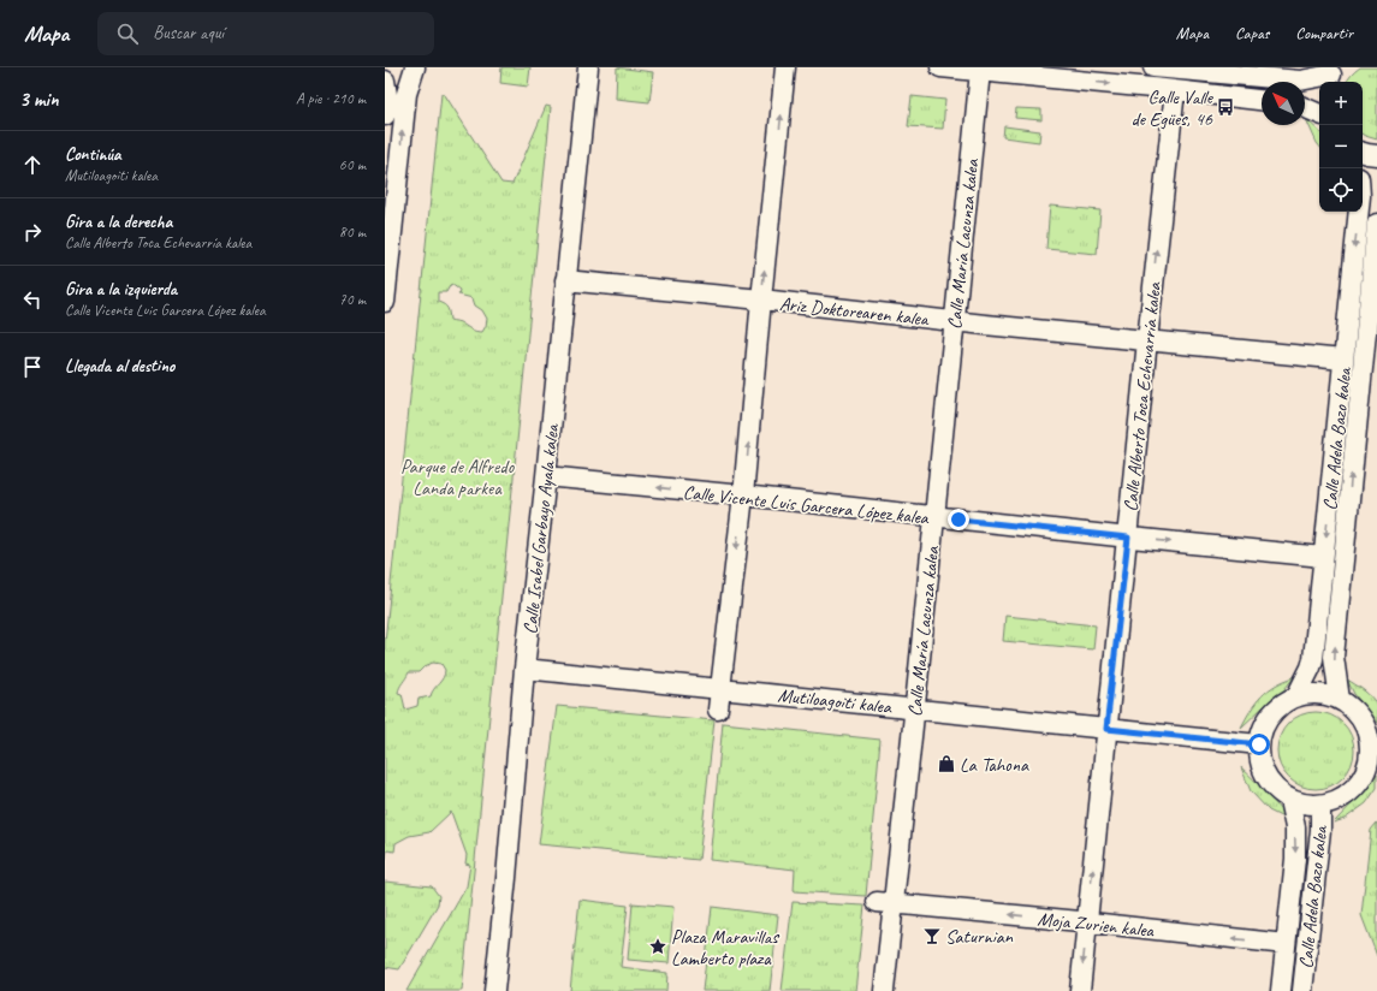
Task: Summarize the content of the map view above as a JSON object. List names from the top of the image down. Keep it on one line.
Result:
{"streets":{"street":["Calle María Lacunza kalea","Ariz Doktorearen kalea","Calle Alberto Toca Echevarría kalea","Calle Adela Bazo kalea","Calle Vicente Luis Garcera López kalea","Calle Isabel Garbayo Ayala kalea","Mutiloagoiti kalea","Moja Zurien kalea"]},"crossings":[["Calle María Lacunza kalea","Ariz Doktorearen kalea"],["Calle María Lacunza kalea","Calle Vicente Luis Garcera López kalea"],["Calle María Lacunza kalea","Mutiloagoiti kalea"],["Calle María Lacunza kalea","Moja Zurien kalea"],["Ariz Doktorearen kalea","Calle Alberto Toca Echevarría kalea"],["Ariz Doktorearen kalea","Calle Adela Bazo kalea"],["Ariz Doktorearen kalea","Calle Isabel Garbayo Ayala kalea"],["Calle Alberto Toca Echevarría kalea","Calle Vicente Luis Garcera López kalea"],["Calle Alberto Toca Echevarría kalea","Mutiloagoiti kalea"],["Calle Alberto Toca Echevarría kalea","Moja Zurien kalea"],["Calle Adela Bazo kalea","Calle Vicente Luis Garcera López kalea"],["Calle Adela Bazo kalea","Mutiloagoiti kalea"],["Calle Adela Bazo kalea","Moja Zurien kalea"],["Calle Vicente Luis Garcera López kalea","Calle Isabel Garbayo Ayala kalea"],["Calle Isabel Garbayo Ayala kalea","Mutiloagoiti kalea"]],"one_way":["Moja Zurien kalea"],"parks":["Parque de Alfredo Landa parkea"],"places":{"bus stop":["Calle Valle de Egües, 46"],"shop":["La Tahona"],"bar":["Saturnian"],"place":["Plaza Maravillas Lamberto plaza"]},"north":"top left","page":{"header":"Mapa","search":"Buscar aquí","nav":["Mapa","Capas","Compartir"],"heading":["3 min","A pie · 210 m"],"map_buttons":["+","−"],"list":[["Continúa","Mutiloagoiti kalea","60 m"],["Gira a la derecha","Calle Alberto Toca Echevarría kalea","80 m"],["Gira a la izquierda","Calle Vicente Luis Garcera López kalea","70 m"],"Llegada al destino"]}}
